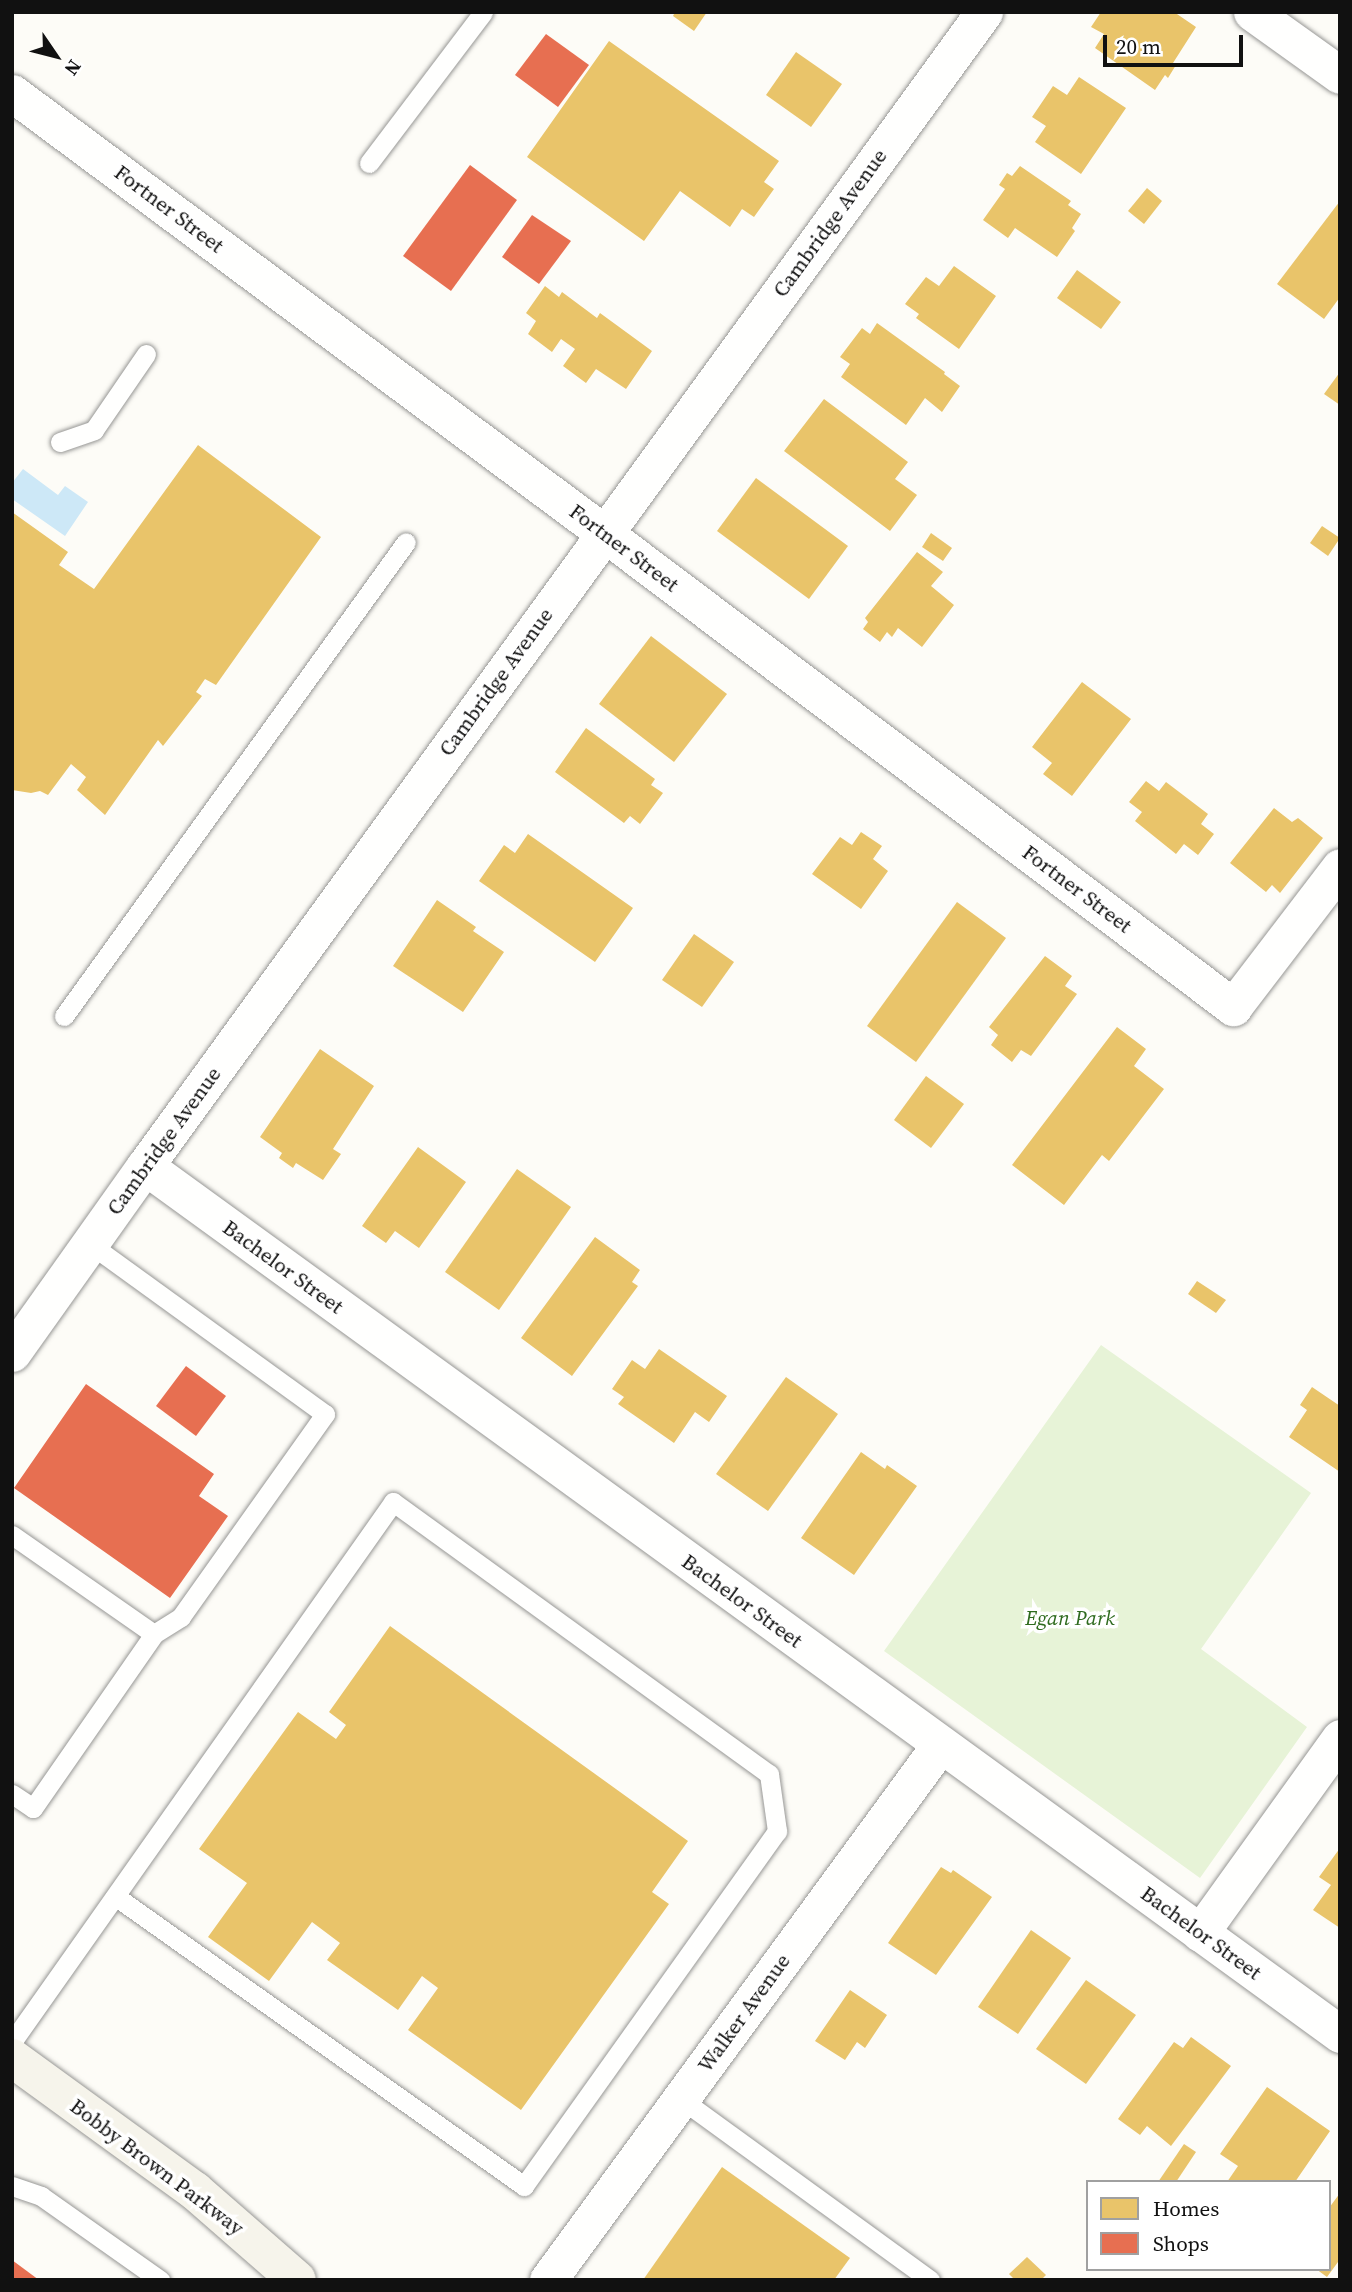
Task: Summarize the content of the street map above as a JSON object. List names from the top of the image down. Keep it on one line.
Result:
{"streets":{"main road":["Bobby Brown Parkway"],"street":["Fortner Street","Cambridge Avenue","Bachelor Street","Walker Avenue"]},"crossings":[["Fortner Street","Cambridge Avenue"],["Cambridge Avenue","Bachelor Street"],["Bachelor Street","Walker Avenue"]],"parks":["Egan Park"],"legend":["Homes","Shops"],"scale_bar":"20 m","north":"bottom right"}
